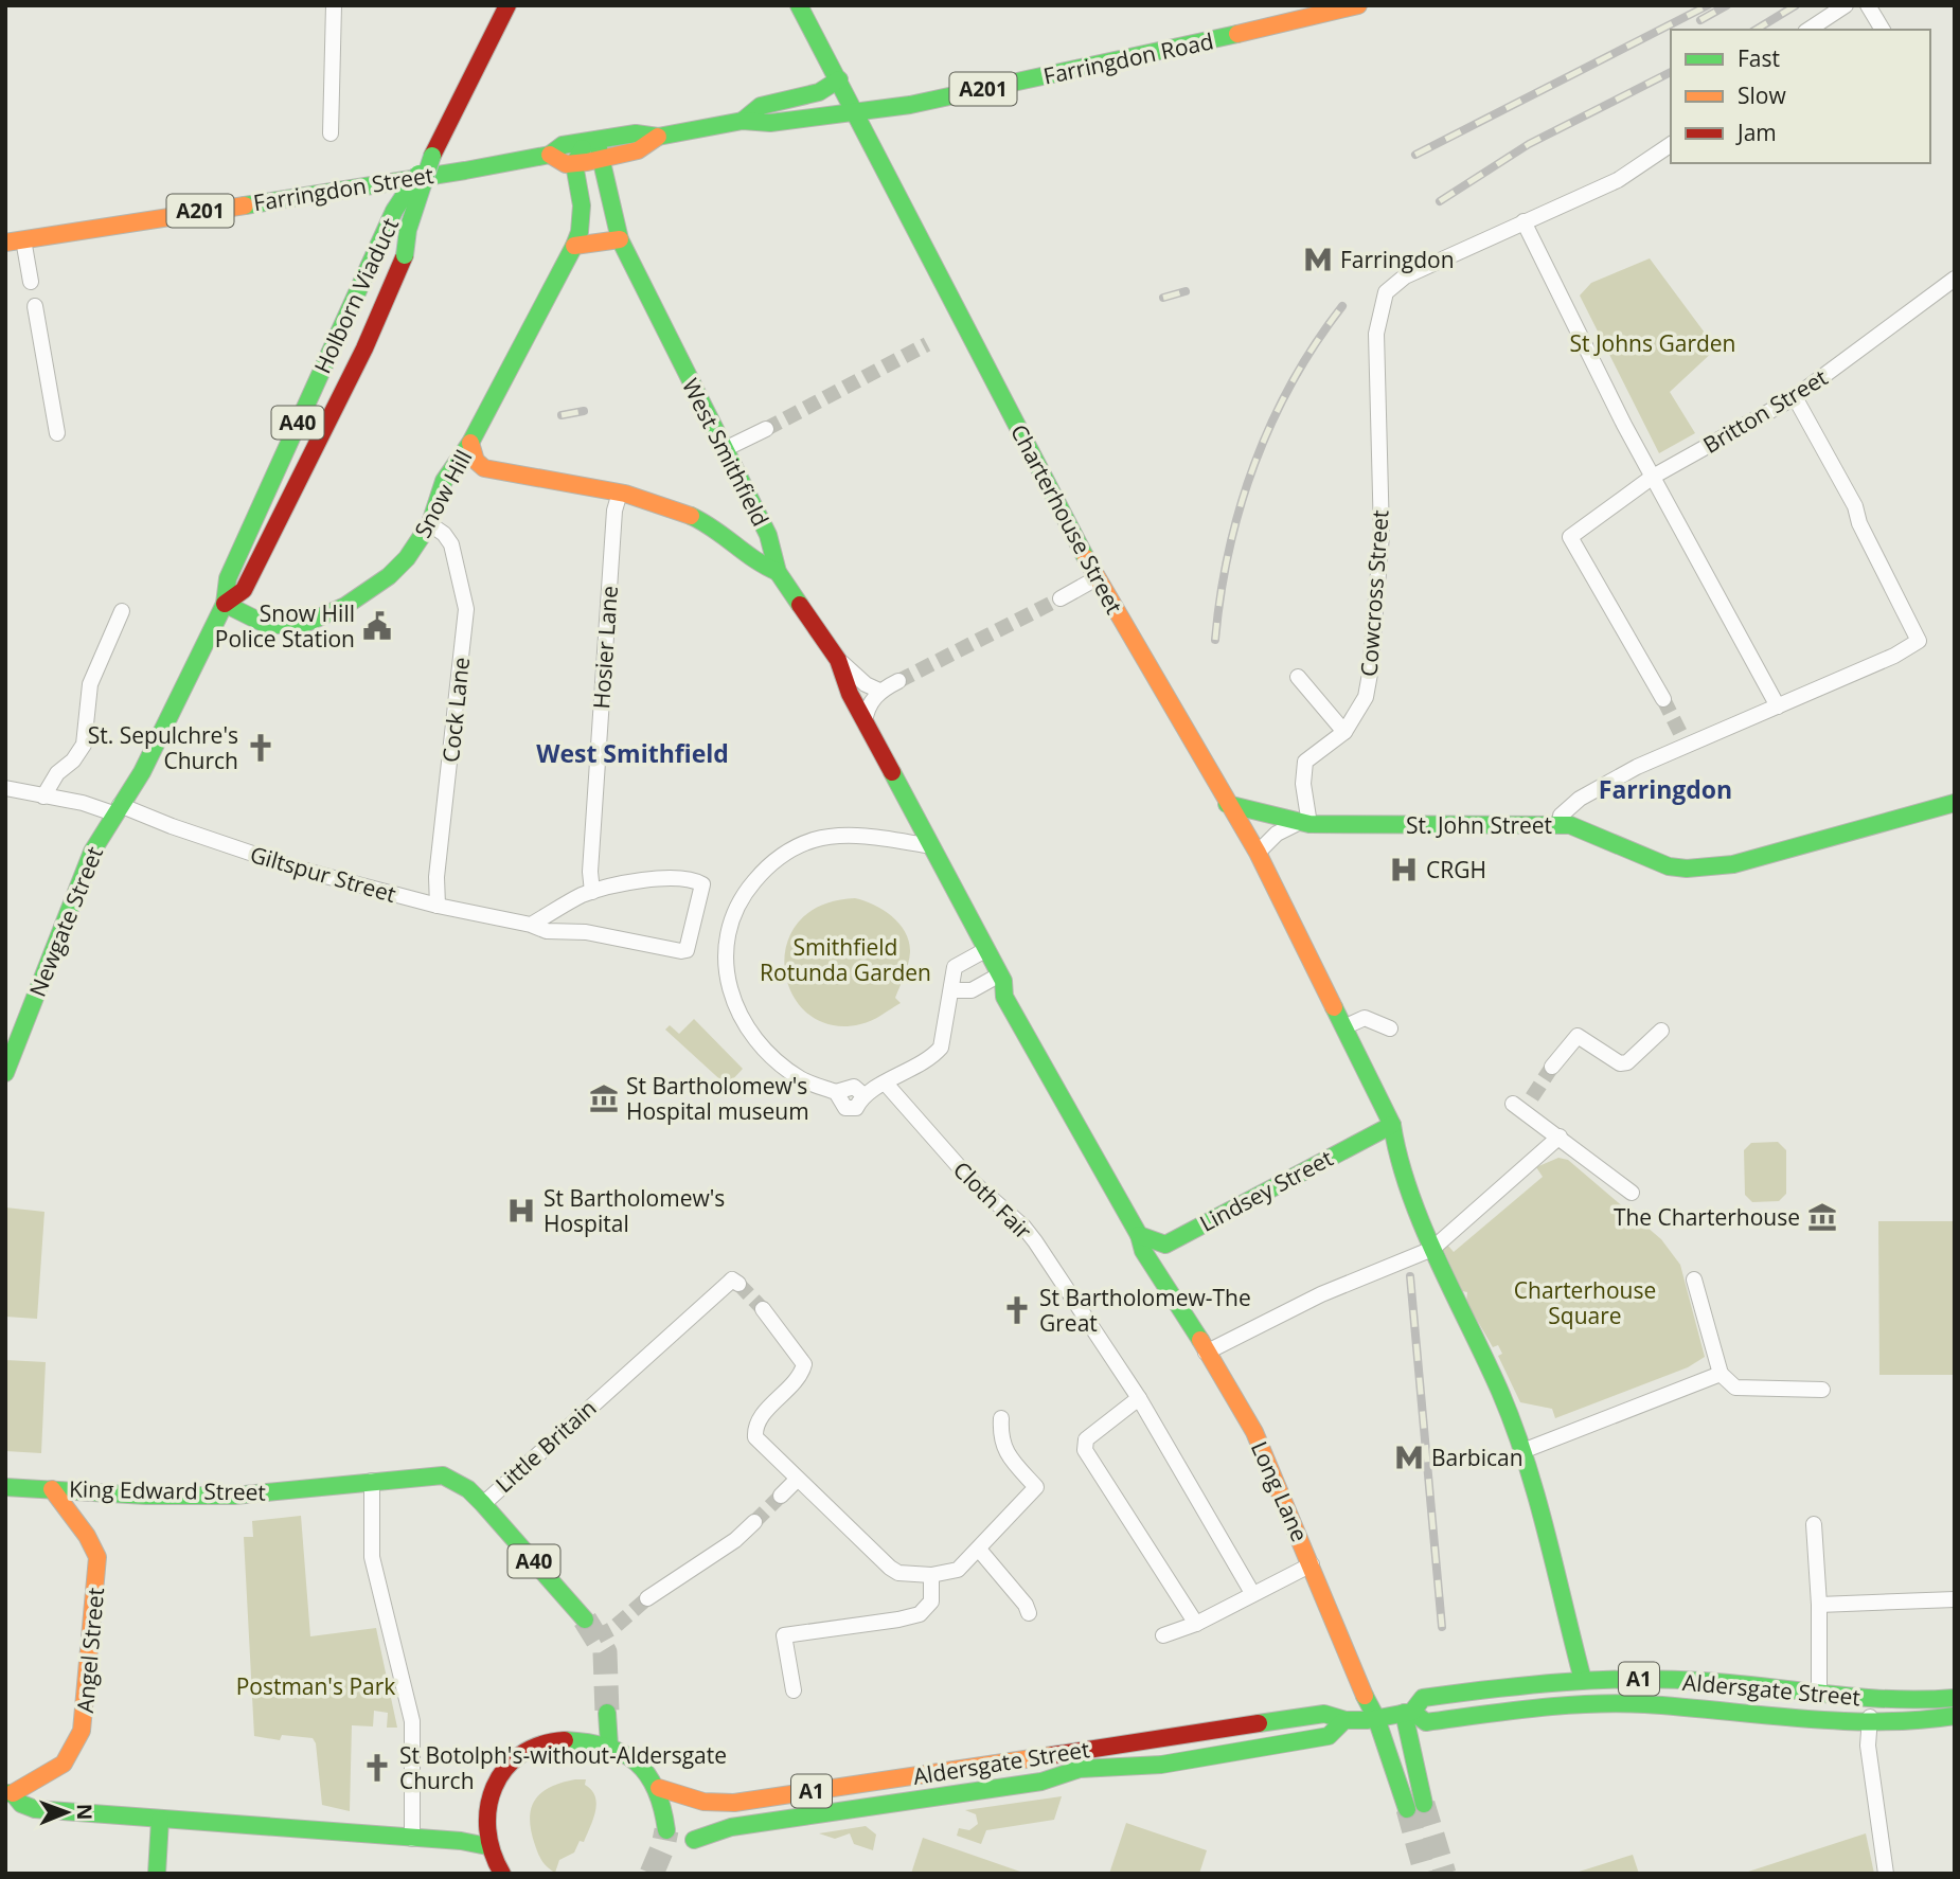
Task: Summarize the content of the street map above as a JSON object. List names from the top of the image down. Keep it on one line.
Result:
{"streets":{"main road":["Farringdon Road","A201","Farringdon Street","Holborn Viaduct","A40","West Smithfield","Snow Hill","Charterhouse Street","St. John Street","Newgate Street","Lindsey Street","Little Britain","King Edward Street","Long Lane","Angel Street","A1","Aldersgate Street"],"street":["Britton Street","Cowcross Street","Hosier Lane","Cock Lane","Giltspur Street","Cloth Fair"]},"crossings":[["Farringdon Road","Farringdon Street"],["Farringdon Road","Charterhouse Street"],["A201","Farringdon Street"],["A201","Charterhouse Street"],["Farringdon Street","West Smithfield"],["Farringdon Street","Snow Hill"],["Farringdon Street","Charterhouse Street"],["Holborn Viaduct","Snow Hill"],["Holborn Viaduct","Giltspur Street"],["Holborn Viaduct","Newgate Street"],["A40","Little Britain"],["West Smithfield","Cloth Fair"],["West Smithfield","Long Lane"],["Snow Hill","Cock Lane"],["Charterhouse Street","St. John Street"],["Charterhouse Street","Lindsey Street"],["Cowcross Street","St. John Street"],["Cock Lane","Giltspur Street"],["Giltspur Street","Newgate Street"],["Little Britain","King Edward Street"],["King Edward Street","Angel Street"],["Long Lane","Aldersgate Street"],["A1","Aldersgate Street"]],"districts":["West Smithfield","Farringdon"],"parks":["St Johns Garden","Smithfield Rotunda Garden","Charterhouse Square","Postman's Park"],"places":{"metro station":["Farringdon","Barbican"],"public building":["Snow Hill Police Station"],"church":["St. Sepulchre's Church","St Bartholomew-The Great","St Botolph's-without-Aldersgate Church"],"hospital":["CRGH","St Bartholomew's Hospital"],"museum":["St Bartholomew's Hospital museum","The Charterhouse"]},"legend":["Fast","Slow","Jam"],"north":"right"}
